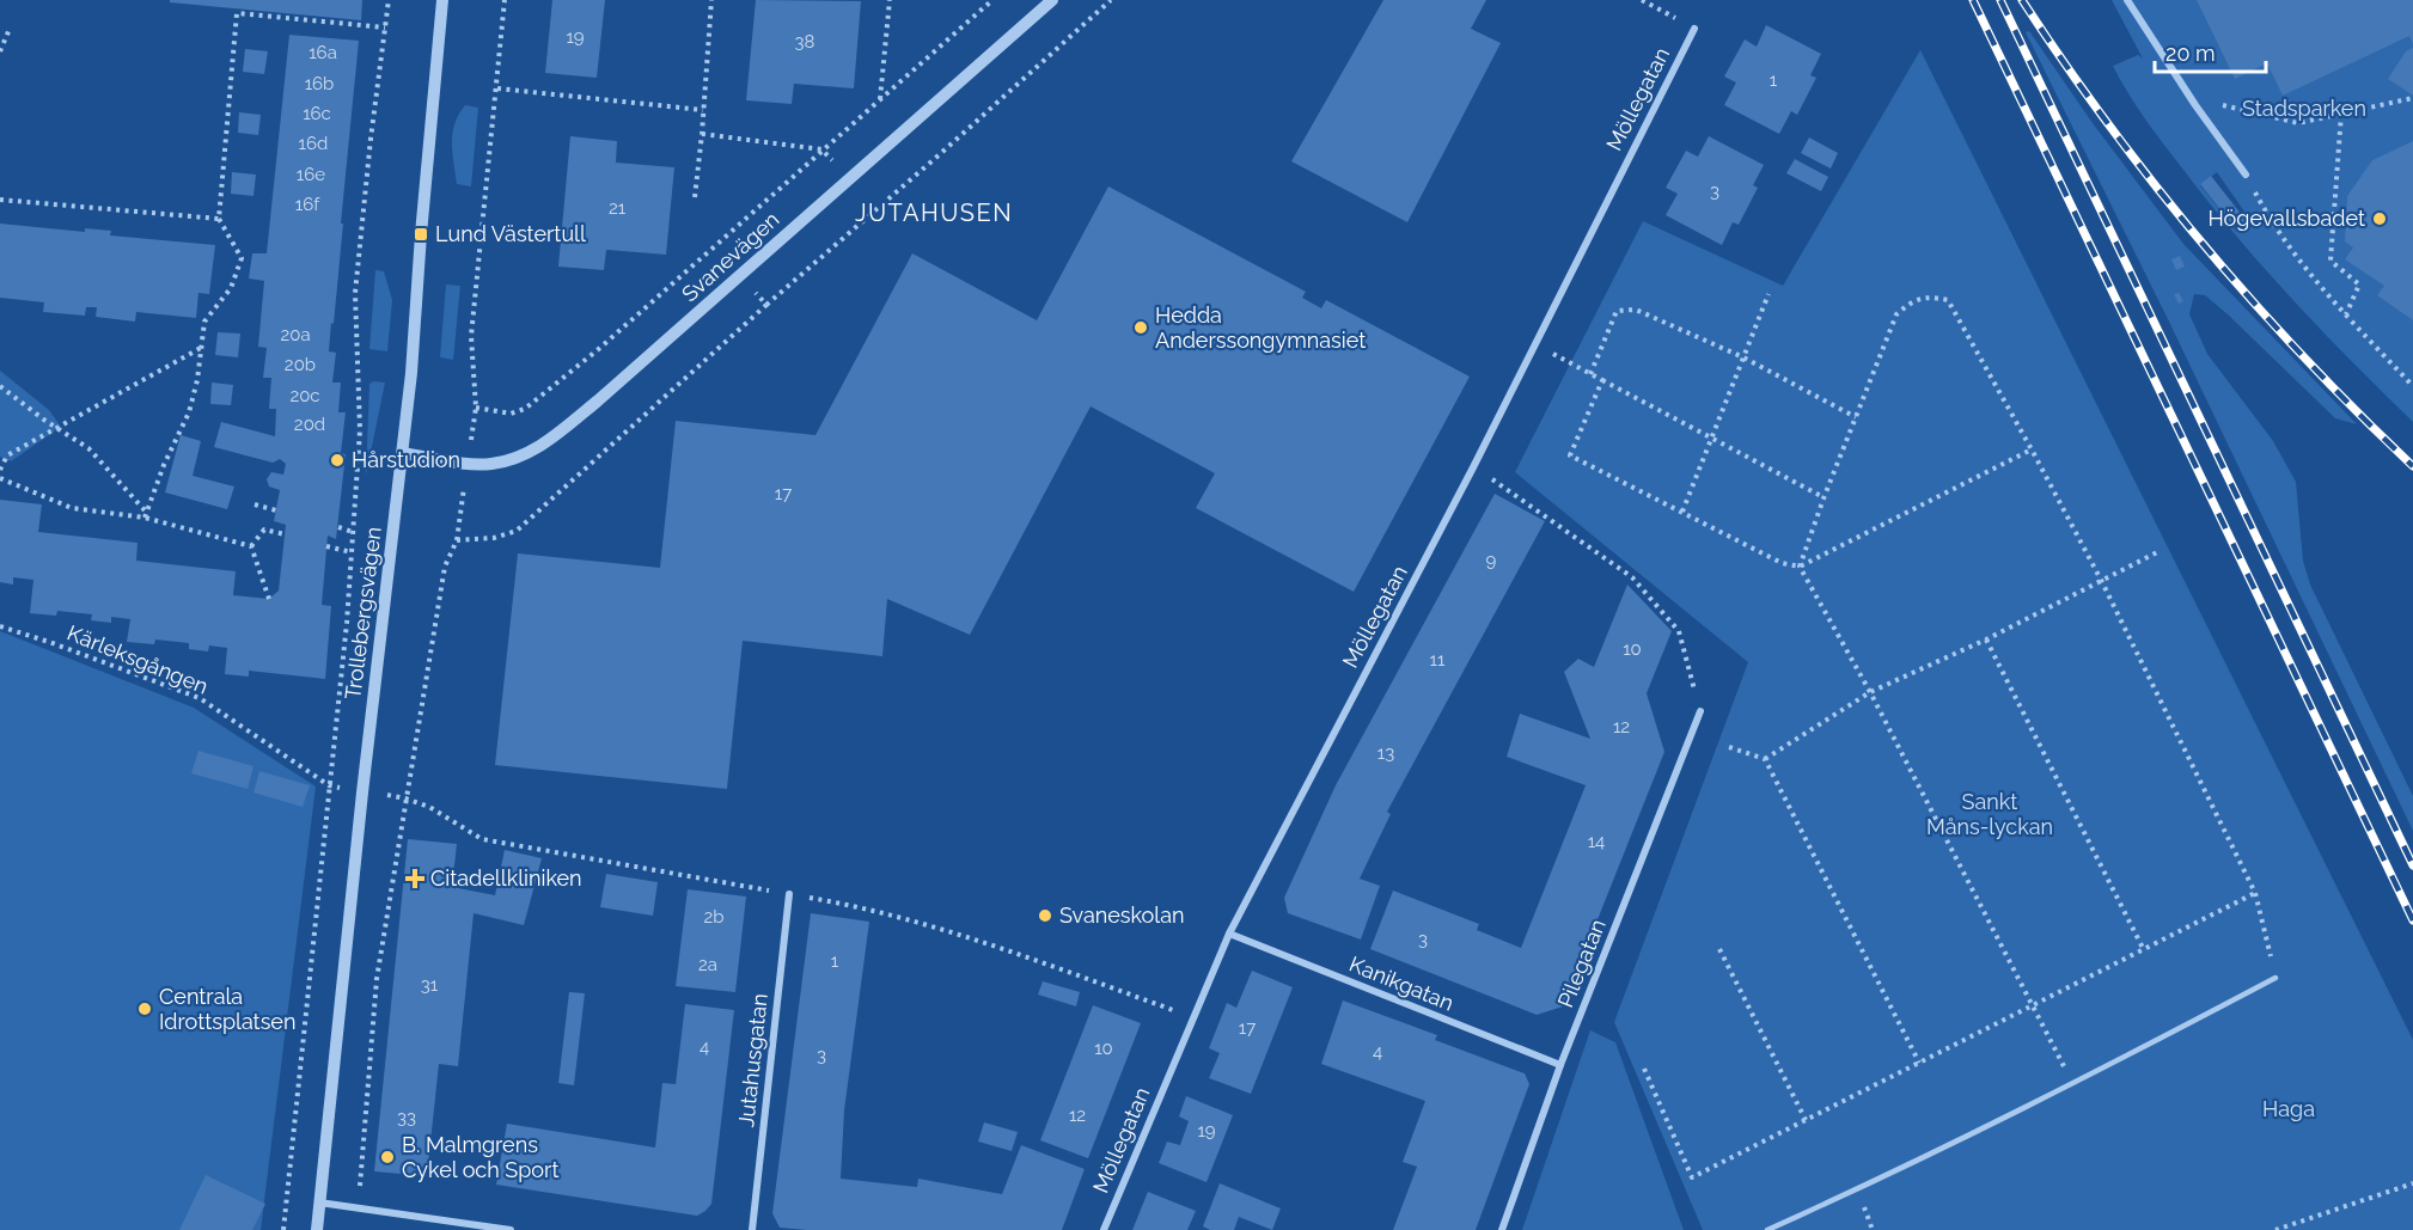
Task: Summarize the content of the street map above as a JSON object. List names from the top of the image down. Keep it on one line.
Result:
{"streets":{"street":["Möllegatan","Svanevägen","Trollebergsvägen","Pilegatan","Kanikgatan","Jutahusgatan"],"path":["Kärleksgången"]},"crossings":[["Möllegatan","Kanikgatan"],["Svanevägen","Trollebergsvägen"],["Pilegatan","Kanikgatan"]],"districts":["JUTAHUSEN"],"parks":["Stadsparken","Sankt Måns-lyckan","Haga"],"places":{"other":["Högevallsbadet","Hedda Anderssongymnasiet","Hårstudion","Svaneskolan","Centrala Idrottsplatsen","B. Malmgrens Cykel och Sport"],"transit":["Lund Västertull"],"health":["Citadellkliniken"]},"house_numbers":["19","38","16a","1","16b","16c","16d","16e","3","16f","21","20a","20b","20c","20d","17","9","10","11","12","13","14","2b","3","1","2a","31","17","4","10","4","3","12","33","19"],"scale_bar":"20 m"}
